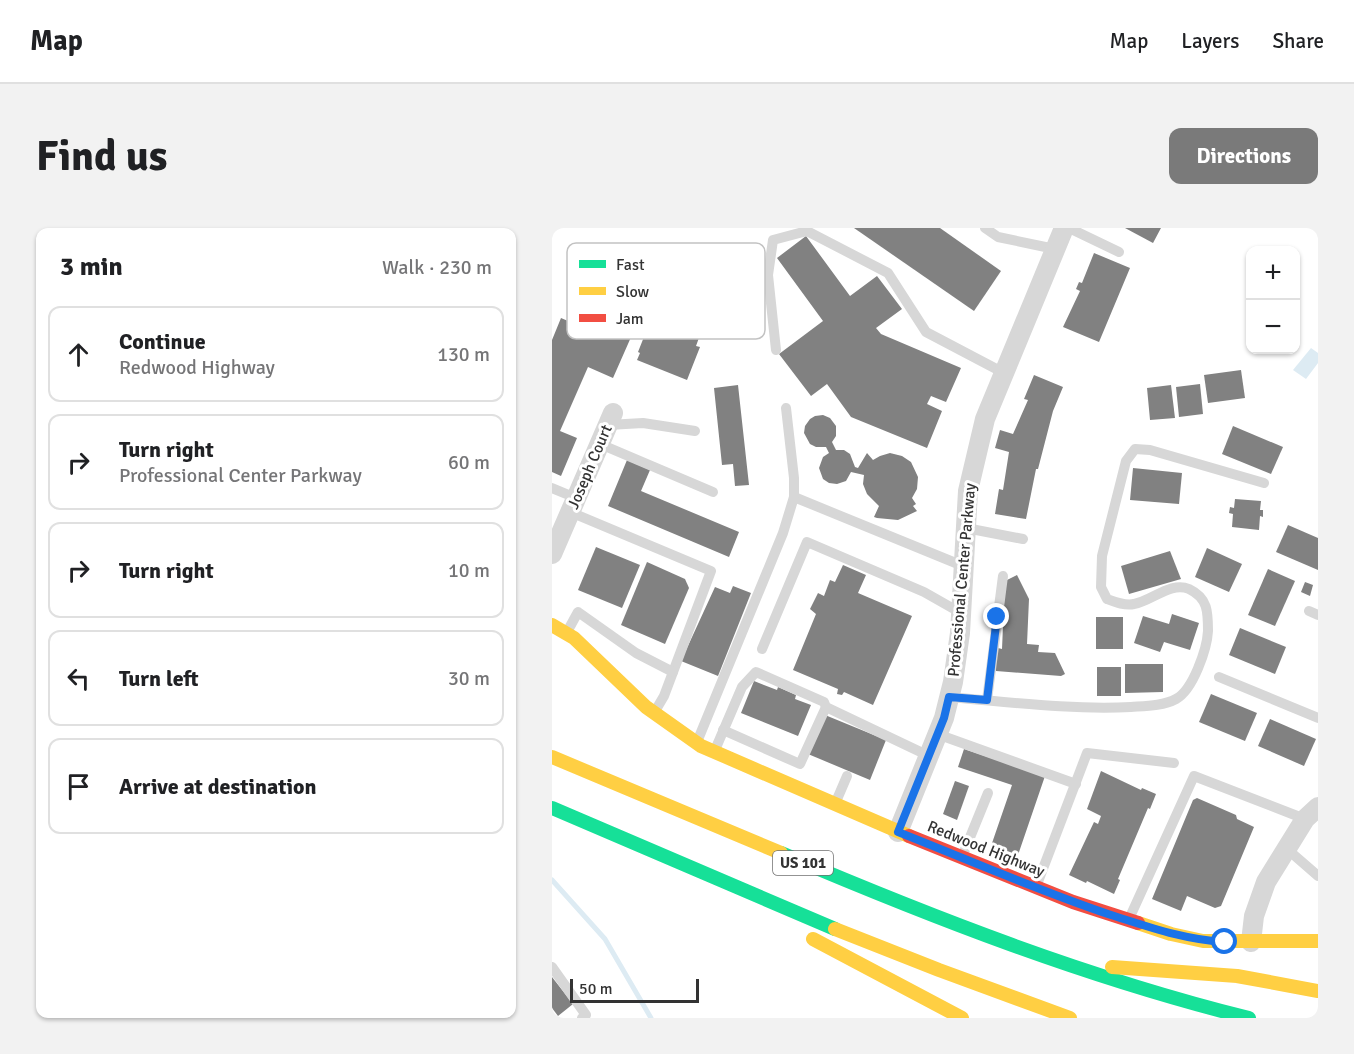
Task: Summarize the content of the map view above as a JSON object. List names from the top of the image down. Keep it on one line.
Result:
{"streets":{"main road":["Redwood Highway","US 101"],"street":["Joseph Court","Professional Center Parkway"]},"crossings":[["Professional Center Parkway","Redwood Highway"]],"legend":["Fast","Slow","Jam"],"scale_bar":"50 m","page":{"header":"Map","nav":["Map","Layers","Share"],"buttons":"Directions","title":"Find us","heading":["3 min","Walk · 230 m"],"map_buttons":["+","−"],"list":[["Continue","Redwood Highway","130 m"],["Turn right","Professional Center Parkway","60 m"],["Turn right","10 m"],["Turn left","30 m"],"Arrive at destination"],"scale":"50 m"}}
